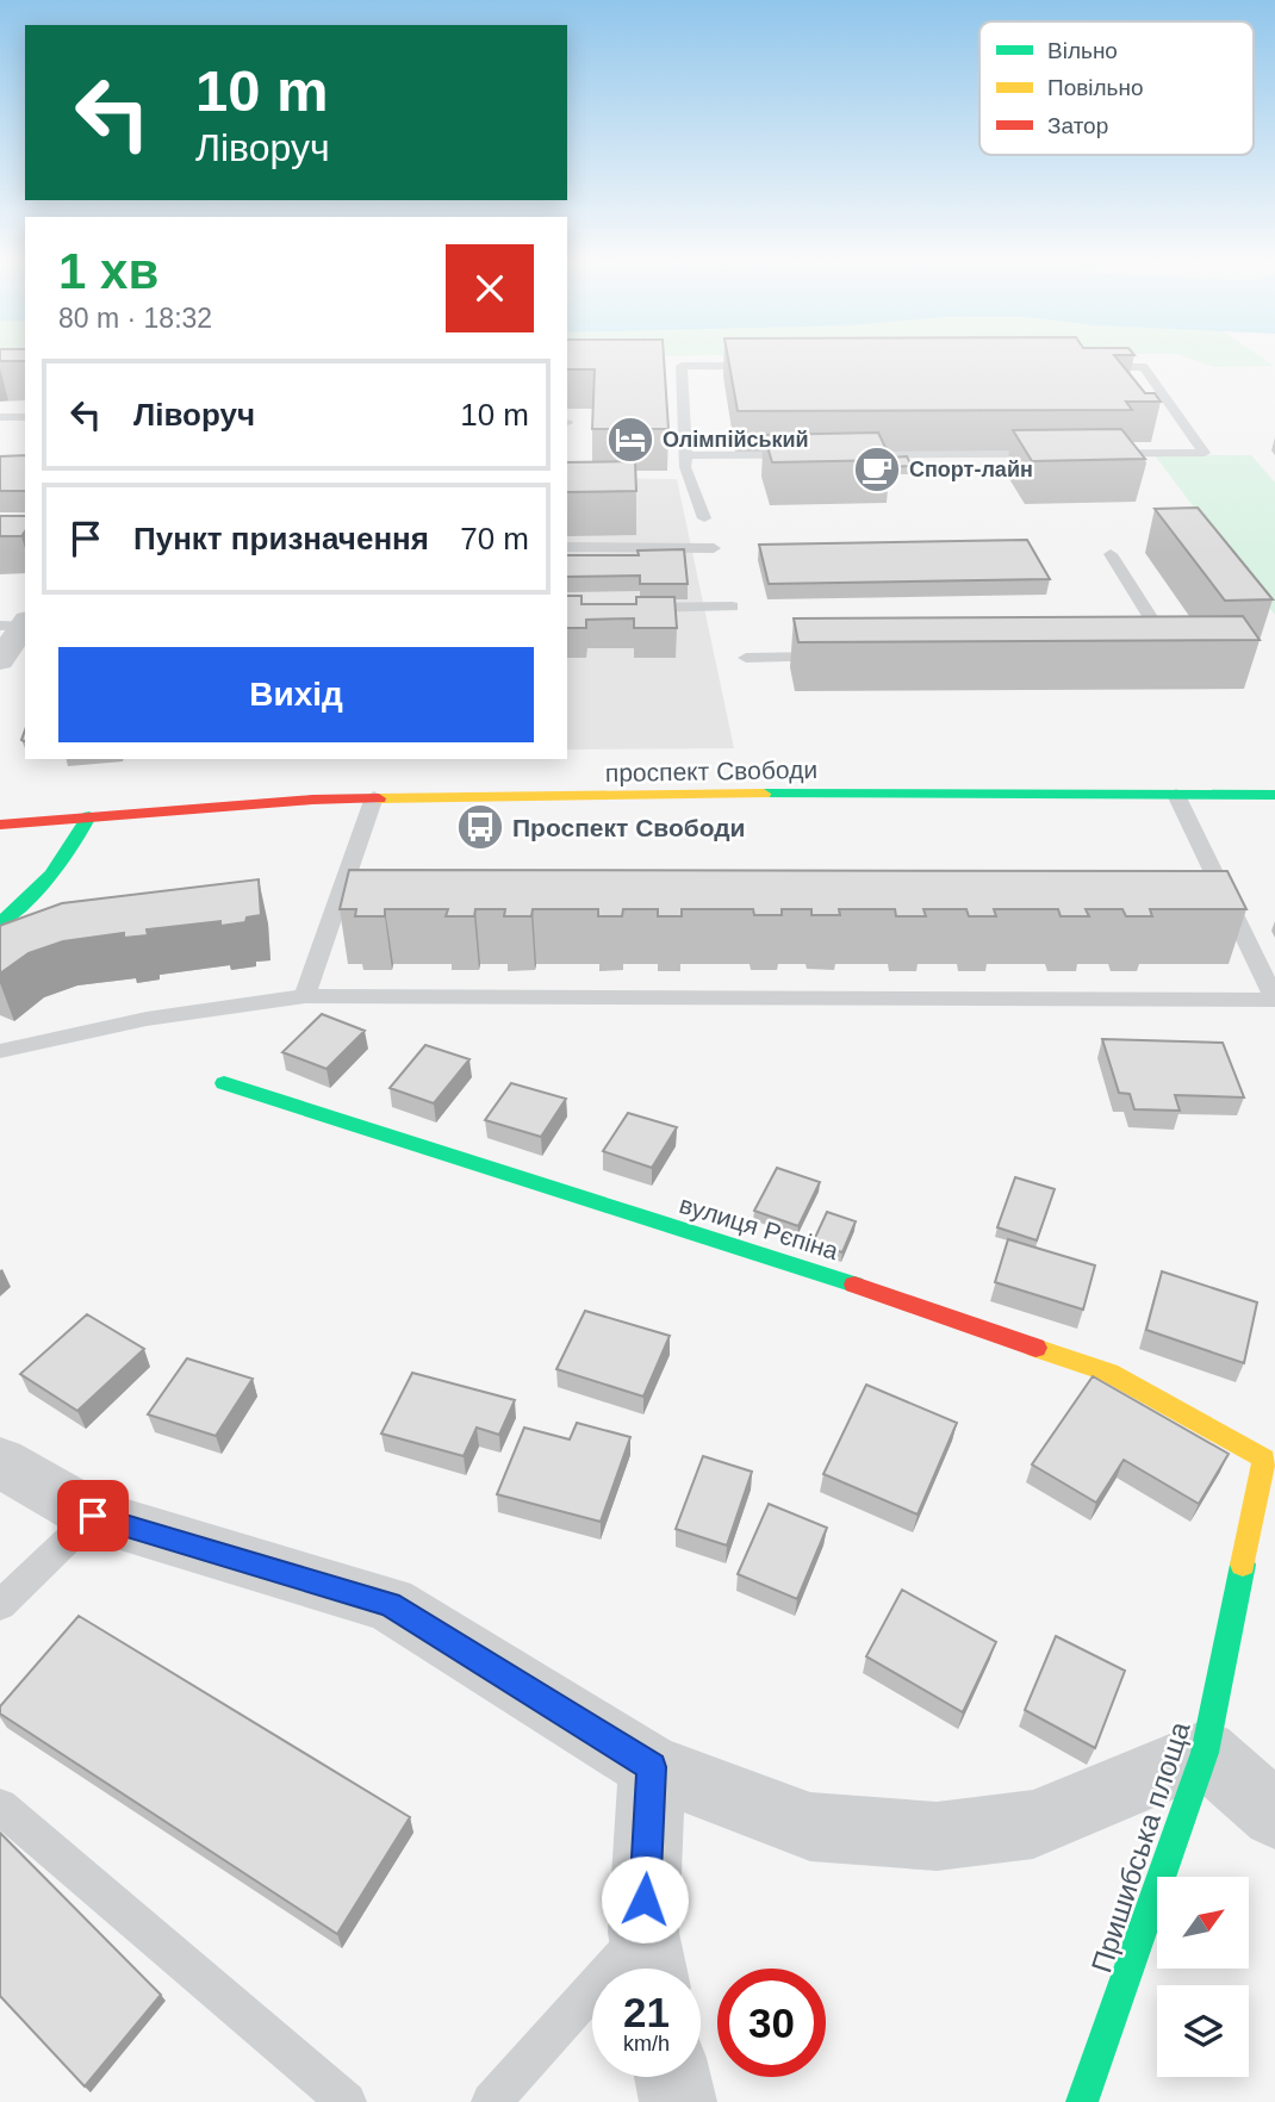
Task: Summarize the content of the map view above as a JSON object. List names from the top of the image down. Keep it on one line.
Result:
{"streets":{"street":["проспект Свободи","вулиця Рєпіна","Пришибська площа"]},"crossings":[["вулиця Рєпіна","Пришибська площа"]],"places":{"hotel":["Олімпійський"],"cafe":["Спорт-лайн"],"bus stop":["Проспект Свободи"]},"legend":["Вільно","Повільно","Затор"],"north":"top right","page":{"turn":["10 m","Ліворуч"],"heading":["1 хв","80 m · 18:32"],"list":[{"name":"Ліворуч","value":"10 m"},{"name":"Пункт призначення","value":"70 m"}],"buttons":"Вихід","speed":"21 km/h","limit":"30"}}
